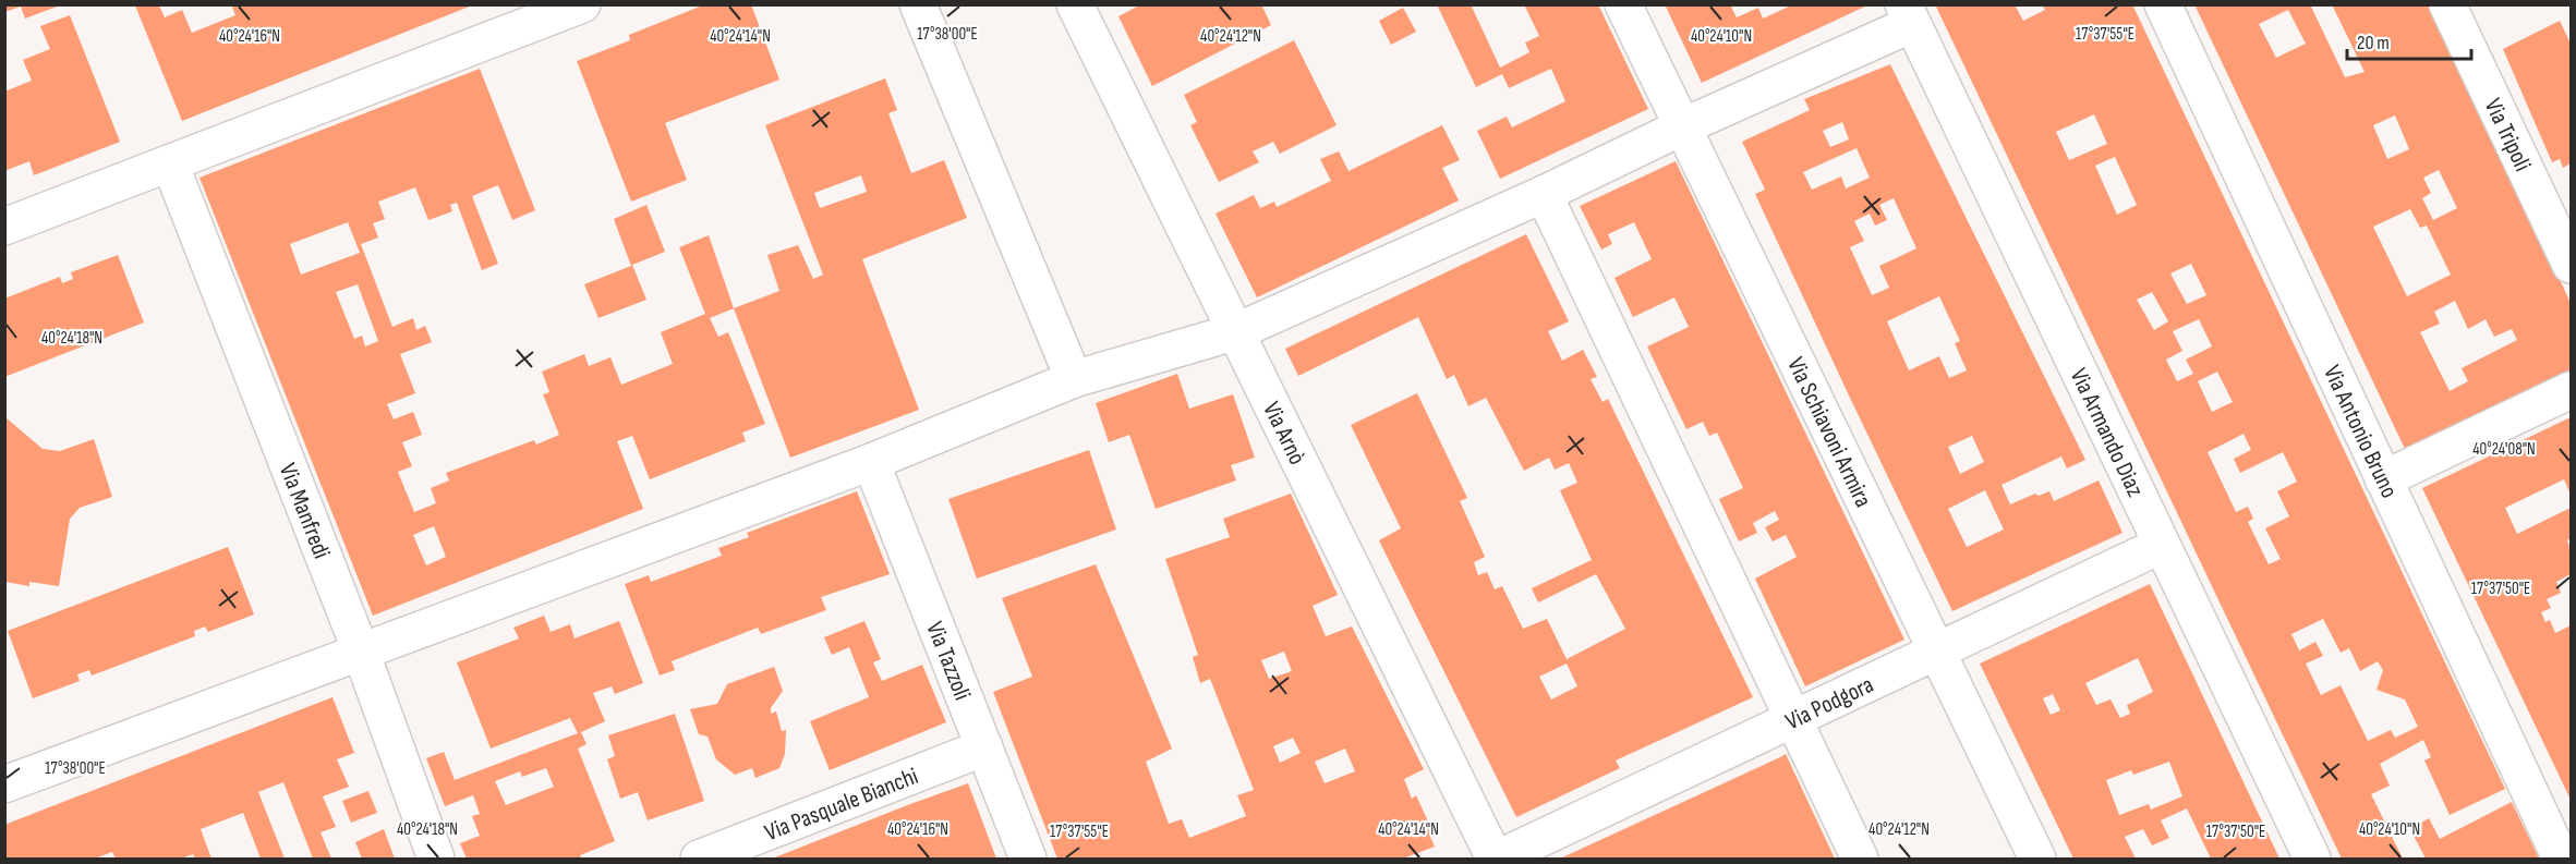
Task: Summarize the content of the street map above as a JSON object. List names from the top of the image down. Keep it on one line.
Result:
{"streets":{"street":["Via Tripoli","Via Arnò","Via Schiavoni Armira","Via Armando Diaz","Via Antonio Bruno","Via Manfredi","Via Tazzoli","Via Podgora","Via Pasquale Bianchi"]},"crossings":[["Via Arnò","Via Podgora"],["Via Schiavoni Armira","Via Podgora"],["Via Armando Diaz","Via Podgora"],["Via Tazzoli","Via Pasquale Bianchi"]],"scale_bar":"20 m","coordinates":["17°38'00\"E","17°37'55\"E","40°24'12\"N","40°24'10\"N","40°24'16\"N","40°24'14\"N","40°24'18\"N","40°24'08\"N","17°37'50\"E"]}
